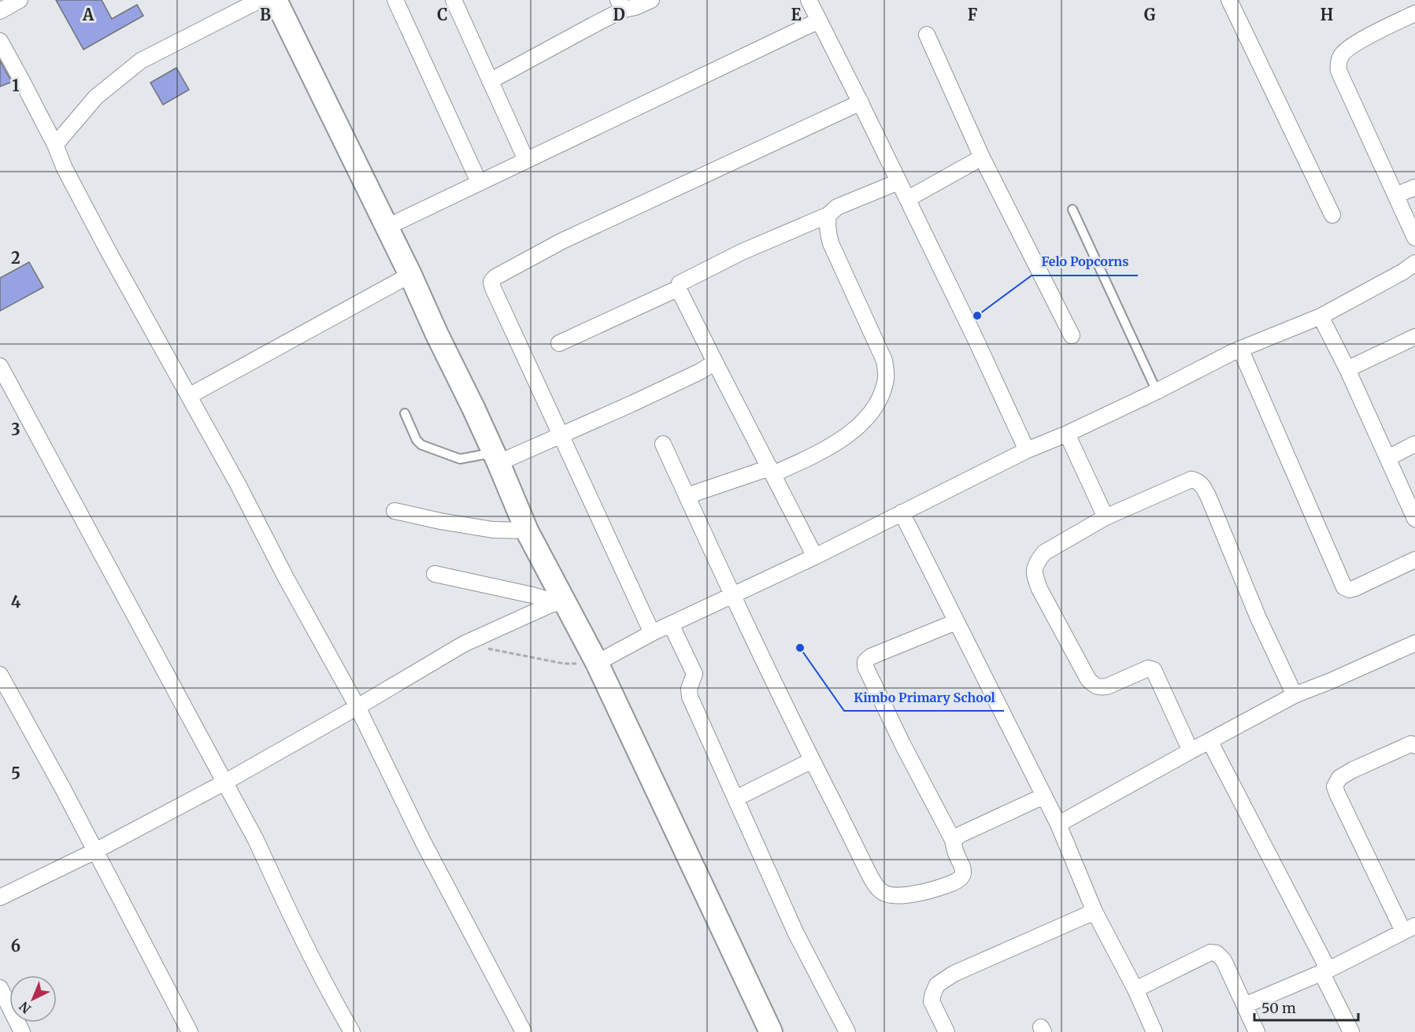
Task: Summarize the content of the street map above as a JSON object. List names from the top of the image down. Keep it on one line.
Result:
{"places":["Felo Popcorns","Kimbo Primary School"],"scale_bar":"50 m","north":"bottom left","grid":{"columns":["A","B","C","D","E","F","G","H"],"rows":["1","2","3","4","5","6"]}}
